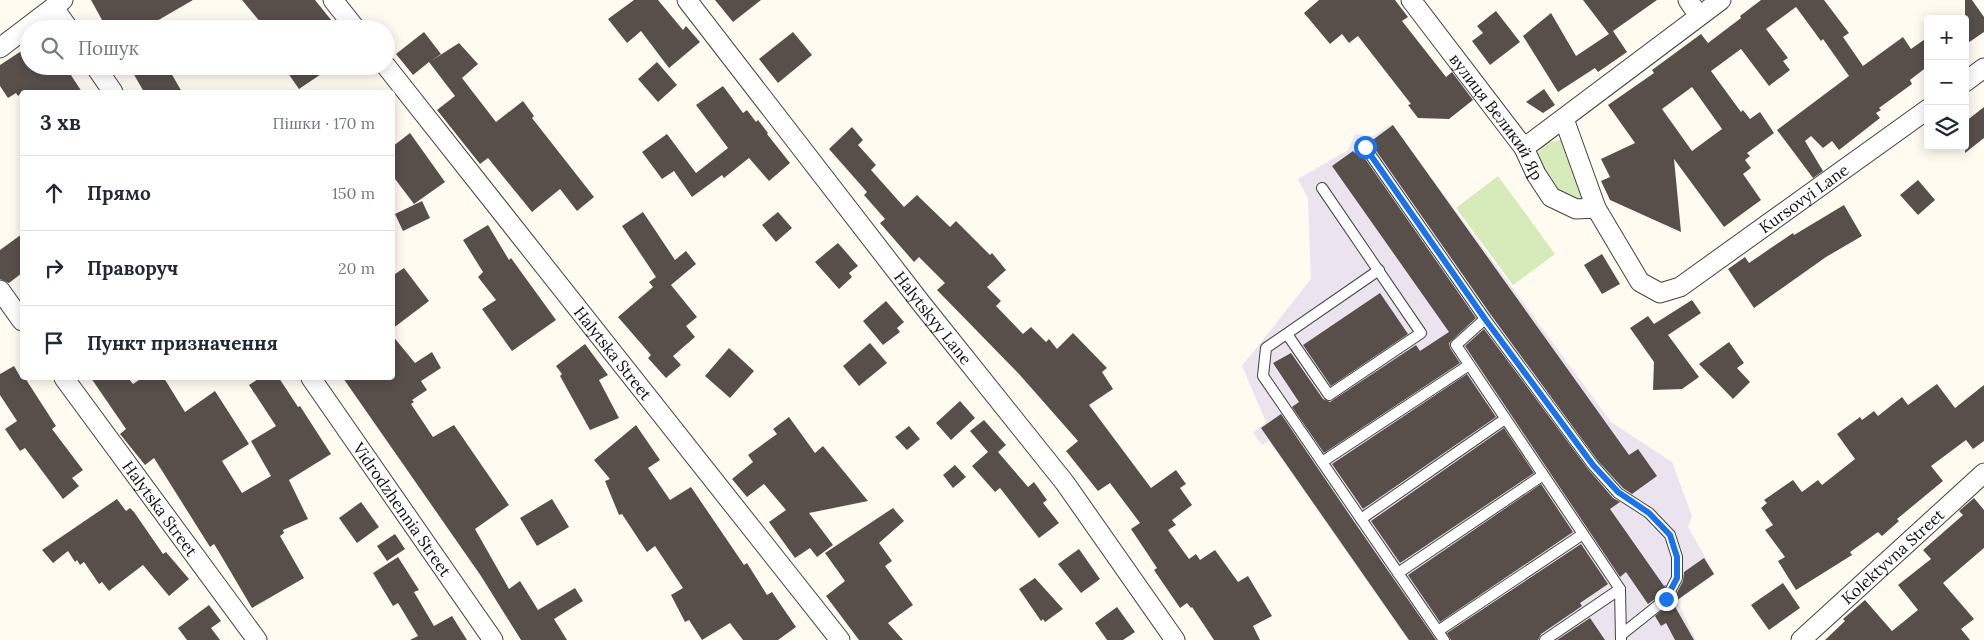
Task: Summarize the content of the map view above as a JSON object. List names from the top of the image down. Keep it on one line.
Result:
{"streets":{"street":["вулиця Великий Яр","Kursovyi Lane","Halytskyy Lane","Halytska Street","Vidrodzhennia Street","Kolektyvna Street"]},"crossings":[["вулиця Великий Яр","Kursovyi Lane"]],"page":{"map_buttons":["+","−"],"search":"Пошук","heading":["3 хв","Пішки · 170 m"],"list":[["Прямо","150 m"],["Праворуч","20 m"],"Пункт призначення"]}}
